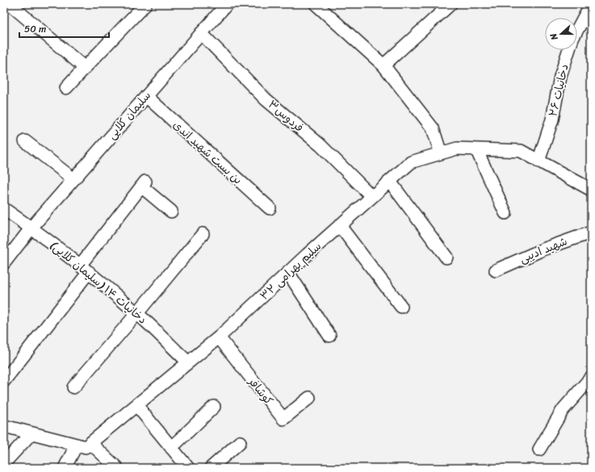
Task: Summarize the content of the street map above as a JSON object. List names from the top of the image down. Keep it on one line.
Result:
{"streets":{"street":["دخانیات ۲۶","سلیمان کلایی","فردوس۳","بن بست شهید اندی","شهید ادیبی","سلیم بهرامی ۳۲","دخانیات ۱۴ (سلیمان کلایی)","کوشافر"]},"crossings":[["دخانیات ۲۶","سلیم بهرامی ۳۲"],["سلیمان کلایی","فردوس۳"],["سلیمان کلایی","بن بست شهید اندی"],["سلیمان کلایی","دخانیات ۱۴ (سلیمان کلایی)"],["فردوس۳","سلیم بهرامی ۳۲"],["سلیم بهرامی ۳۲","دخانیات ۱۴ (سلیمان کلایی)"],["سلیم بهرامی ۳۲","کوشافر"]],"scale_bar":"50 m","north":"left"}
